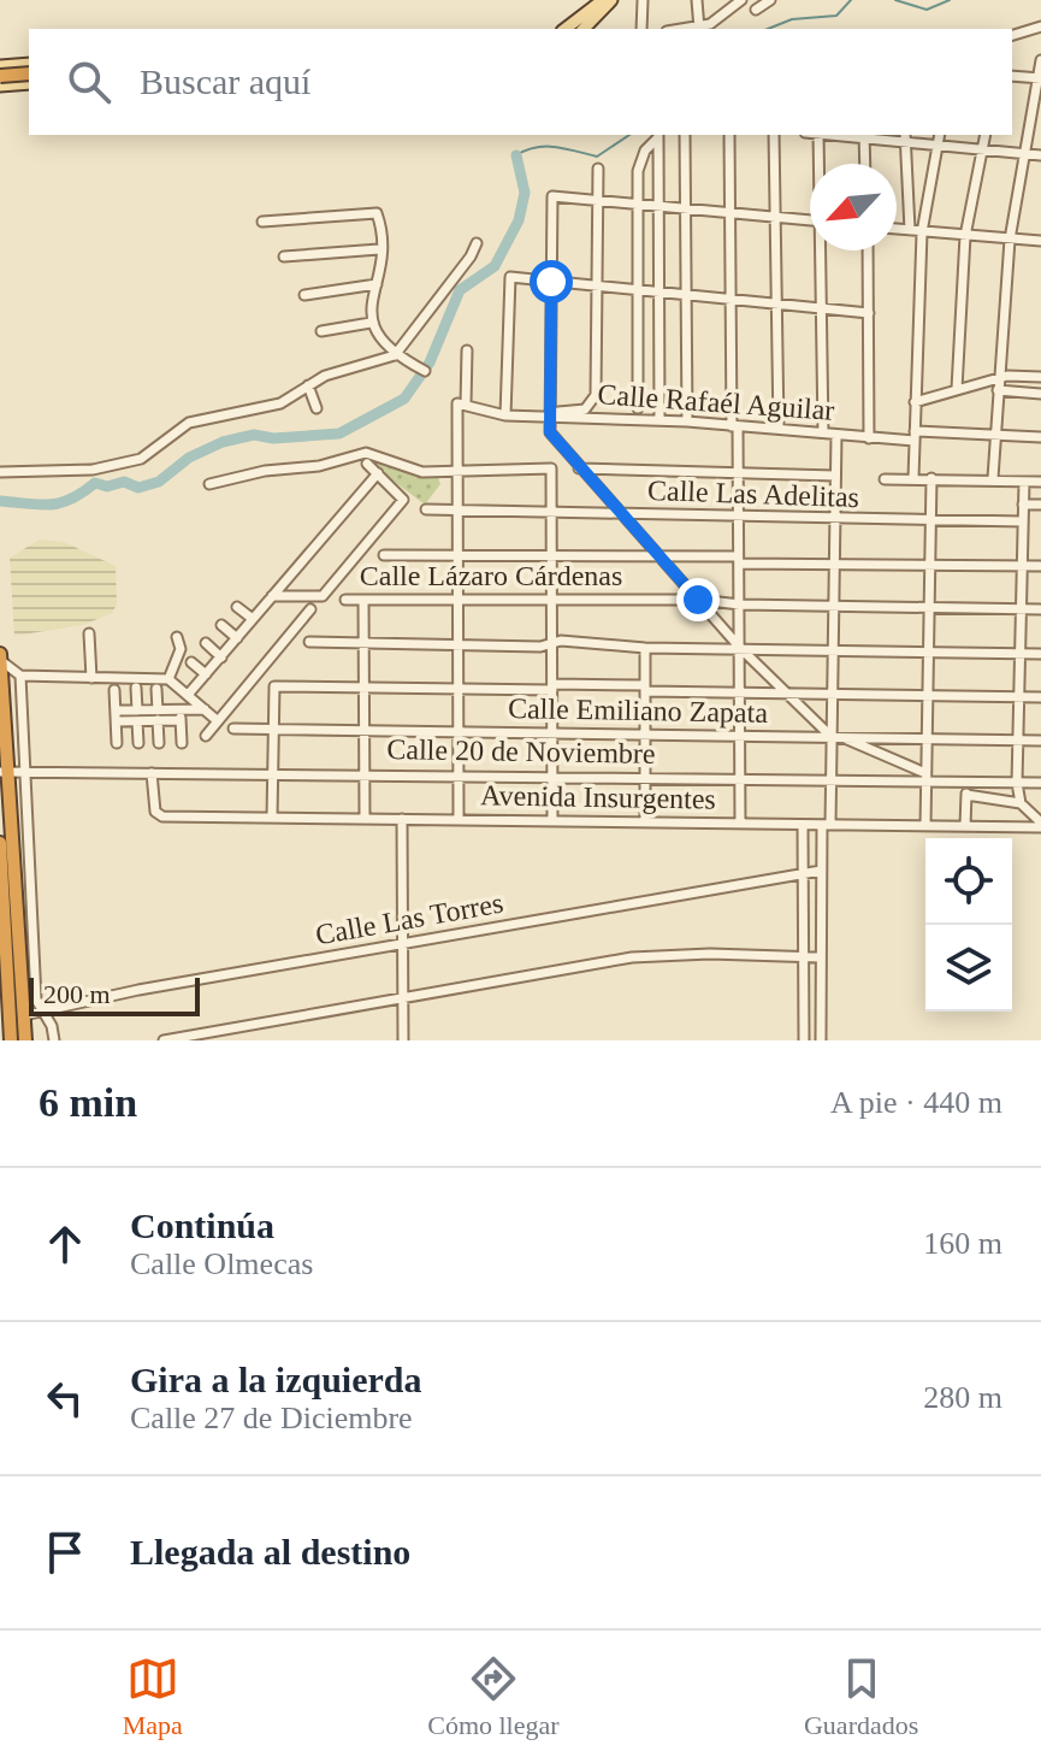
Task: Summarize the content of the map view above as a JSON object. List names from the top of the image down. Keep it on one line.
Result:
{"streets":{"main road":["Calle Las Torres"],"street":["Calle Rafaél Aguilar","Calle Las Adelitas","Calle Lázaro Cárdenas","Calle Emiliano Zapata","Calle 20 de Noviembre","Avenida Insurgentes"]},"crossings":[["Calle 20 de Noviembre","Avenida Insurgentes"]],"scale_bar":"200 m","north":"bottom left","page":{"search":"Buscar aquí","scale":"200 m","heading":["6 min","A pie · 440 m"],"list":[["Continúa","Calle Olmecas","160 m"],["Gira a la izquierda","Calle 27 de Diciembre","280 m"],"Llegada al destino"],"nav":["Mapa","Cómo llegar","Guardados"]}}
